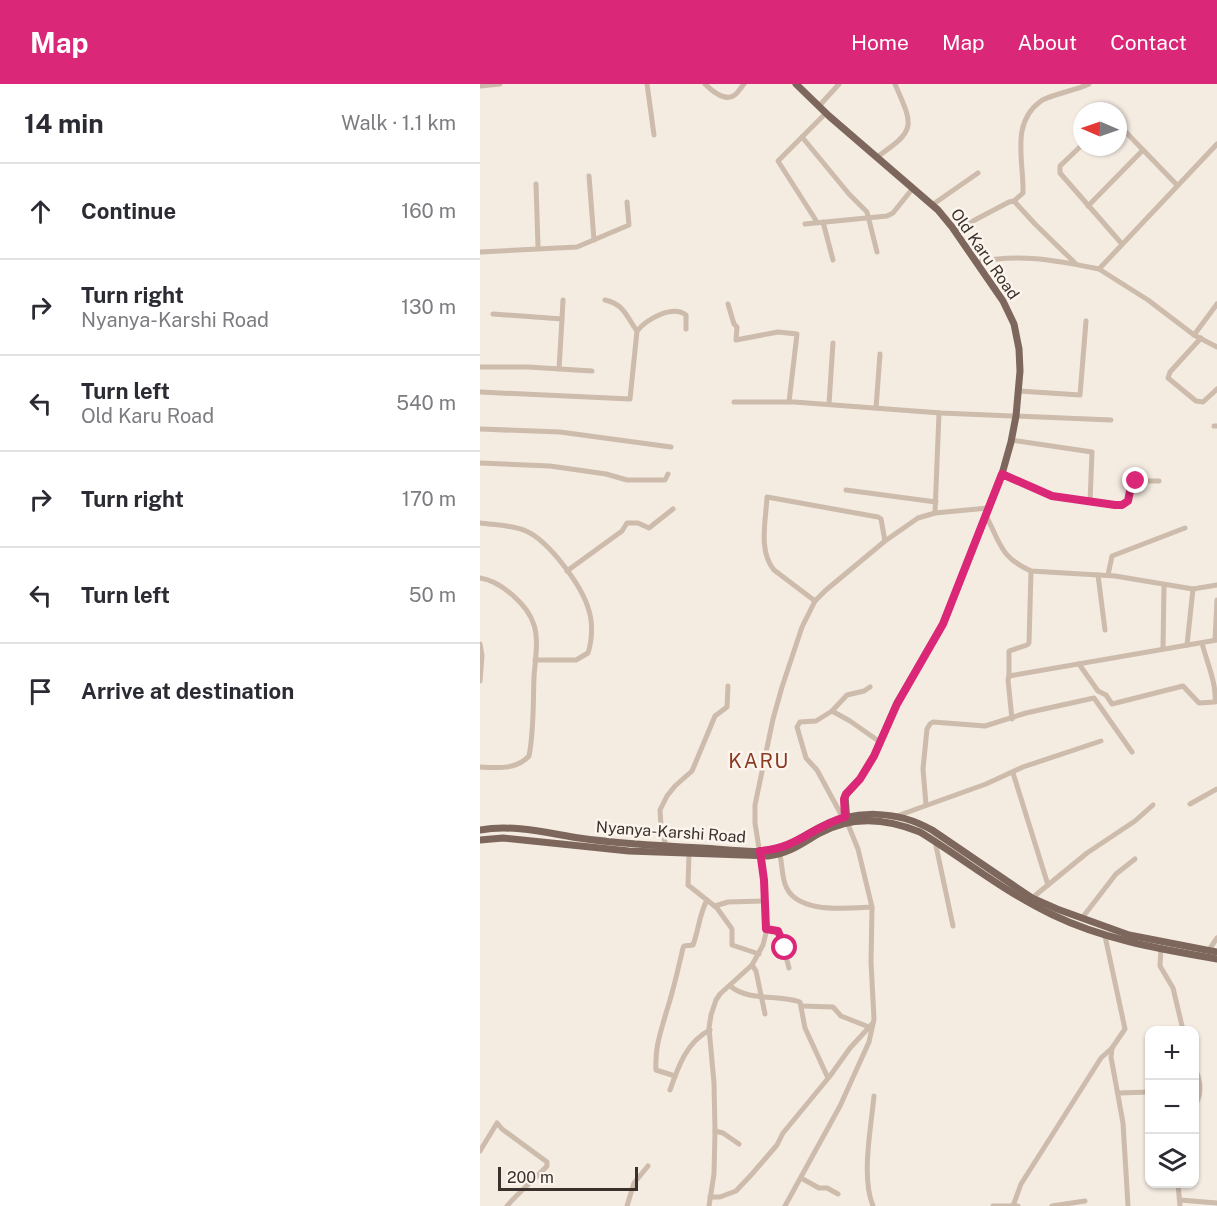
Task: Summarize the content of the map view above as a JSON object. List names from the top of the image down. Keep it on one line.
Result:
{"streets":{"main road":["Old Karu Road","Nyanya-Karshi Road"]},"crossings":[["Old Karu Road","Nyanya-Karshi Road"]],"districts":["KARU"],"scale_bar":"200 m","north":"left","page":{"header":"Map","nav":["Home","Map","About","Contact"],"heading":["14 min","Walk · 1.1 km"],"list":[["Continue","160 m"],["Turn right","Nyanya-Karshi Road","130 m"],["Turn left","Old Karu Road","540 m"],["Turn right","170 m"],["Turn left","50 m"],"Arrive at destination"],"map_buttons":["+","−"],"scale":"200 m"}}
